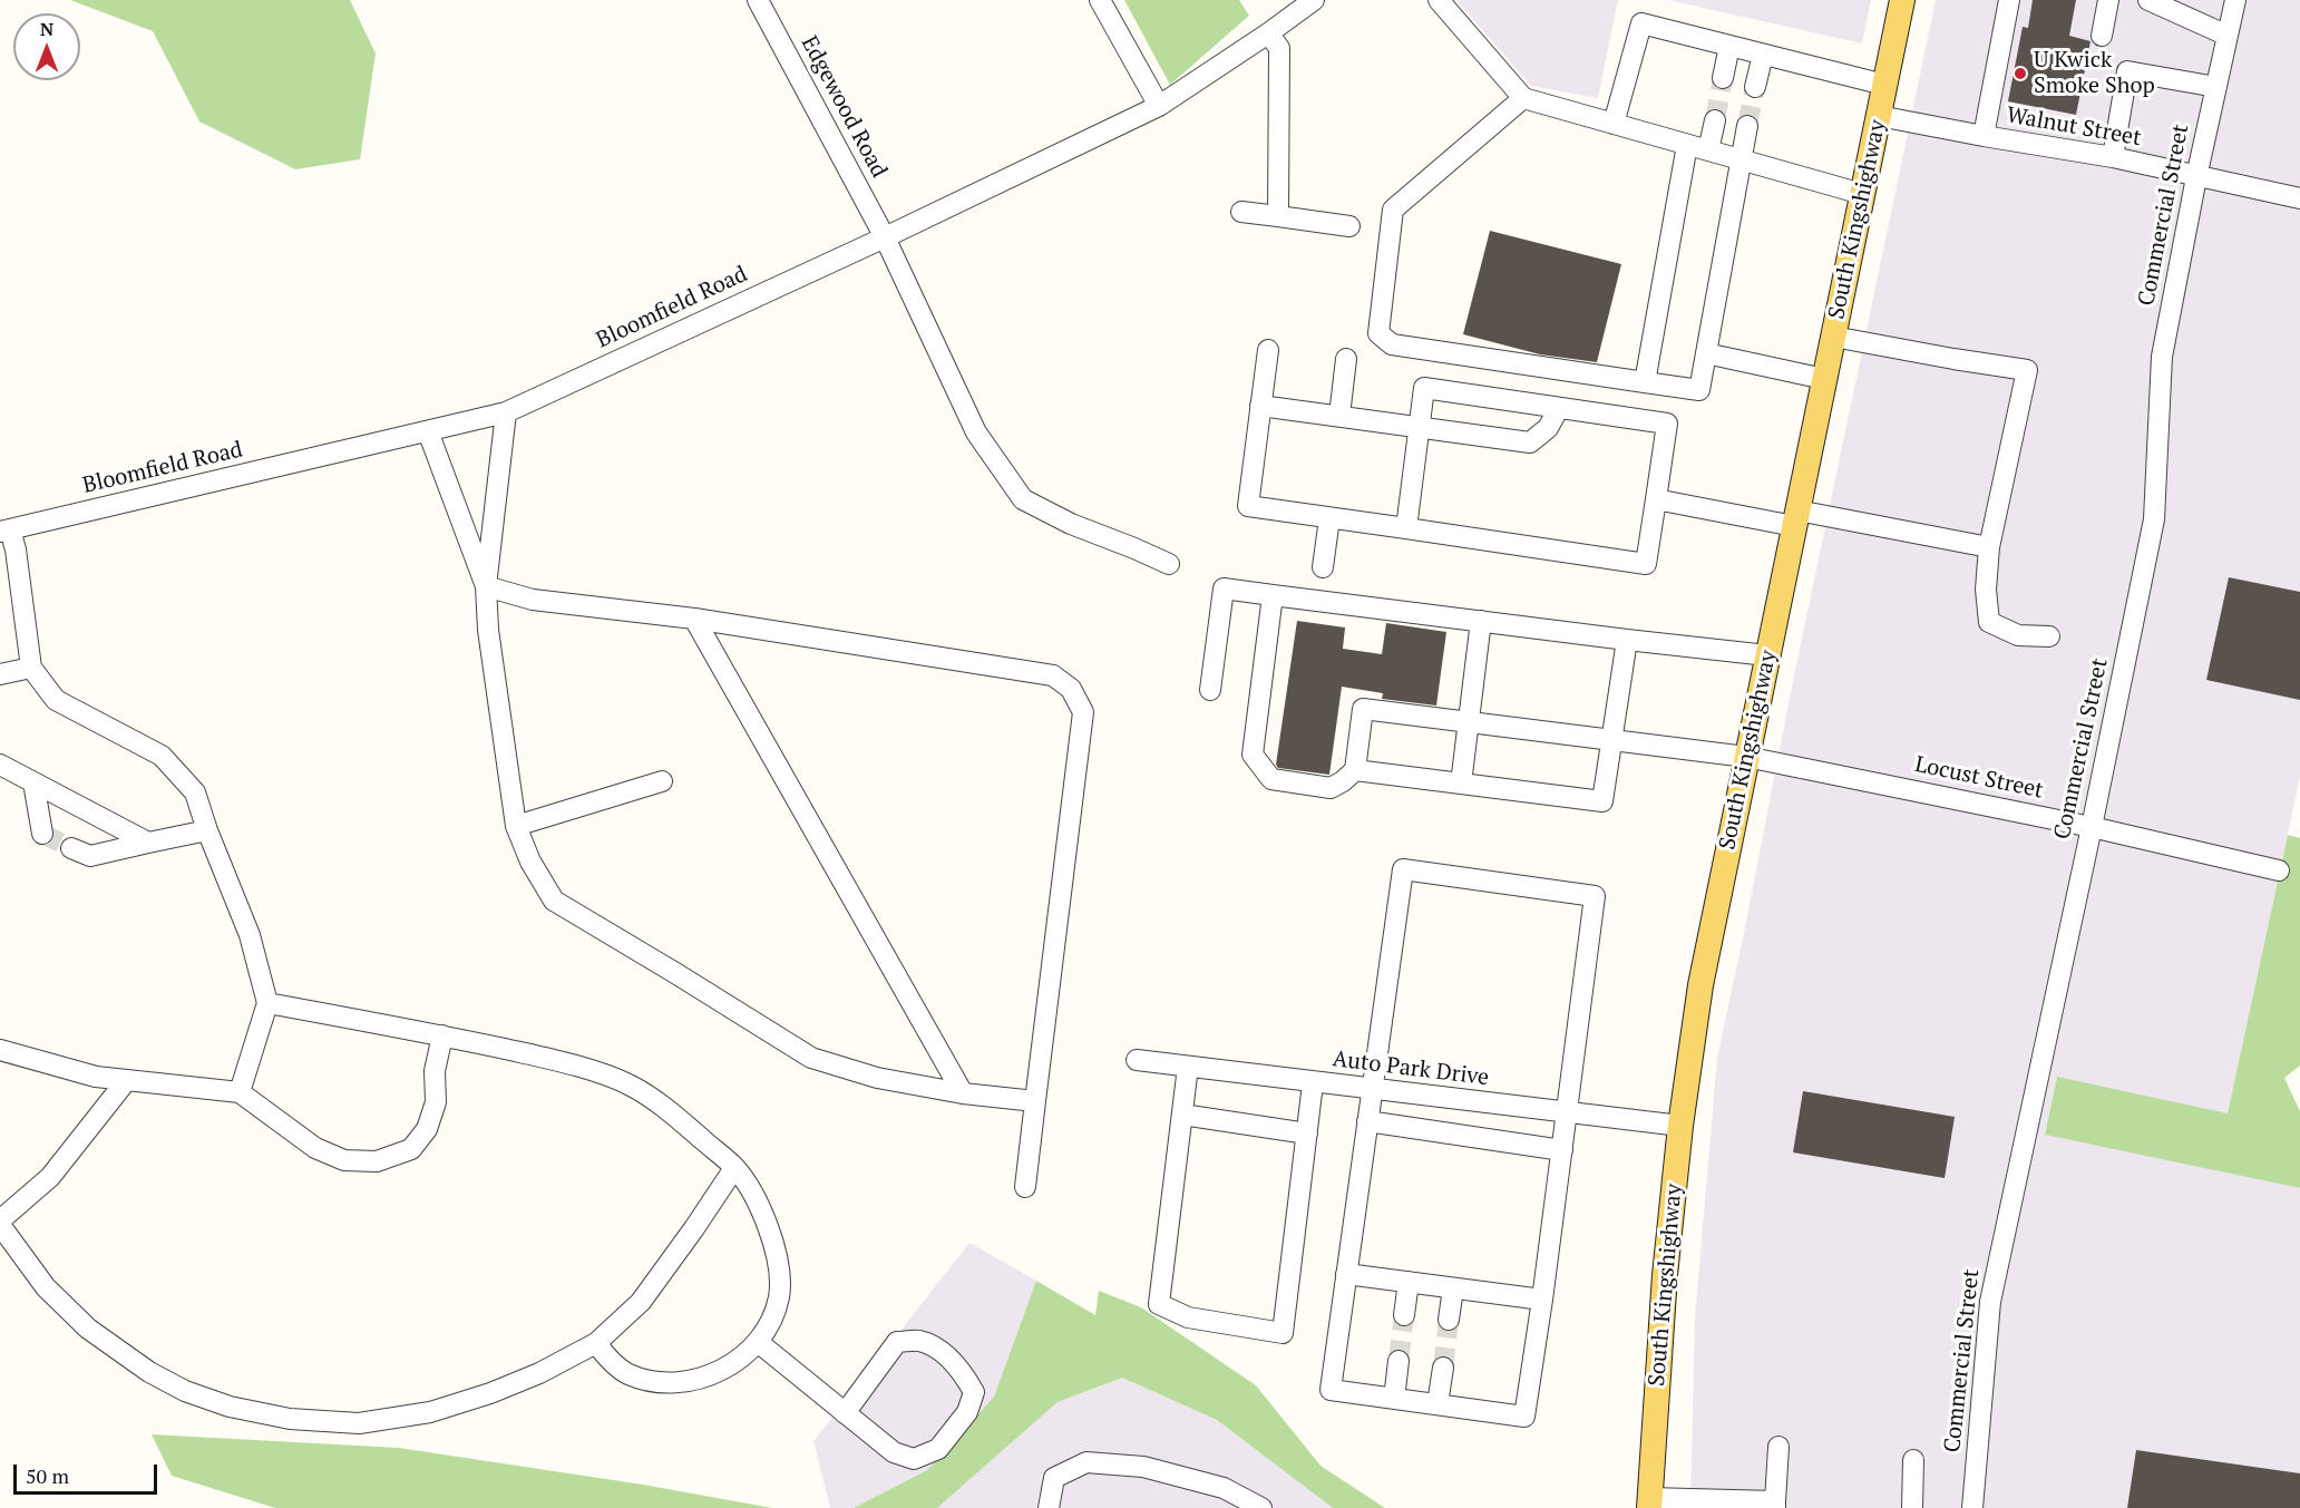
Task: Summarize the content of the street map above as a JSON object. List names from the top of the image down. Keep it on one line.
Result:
{"streets":{"main road":["South Kingshighway"],"street":["Edgewood Road","Walnut Street","Commercial Street","Bloomfield Road","Locust Street","Auto Park Drive"]},"crossings":[["Edgewood Road","Bloomfield Road"],["Walnut Street","Commercial Street"],["Walnut Street","South Kingshighway"],["Commercial Street","Locust Street"],["South Kingshighway","Locust Street"],["South Kingshighway","Auto Park Drive"]],"places":["U Kwick Smoke Shop"],"scale_bar":"50 m","north":"top"}
